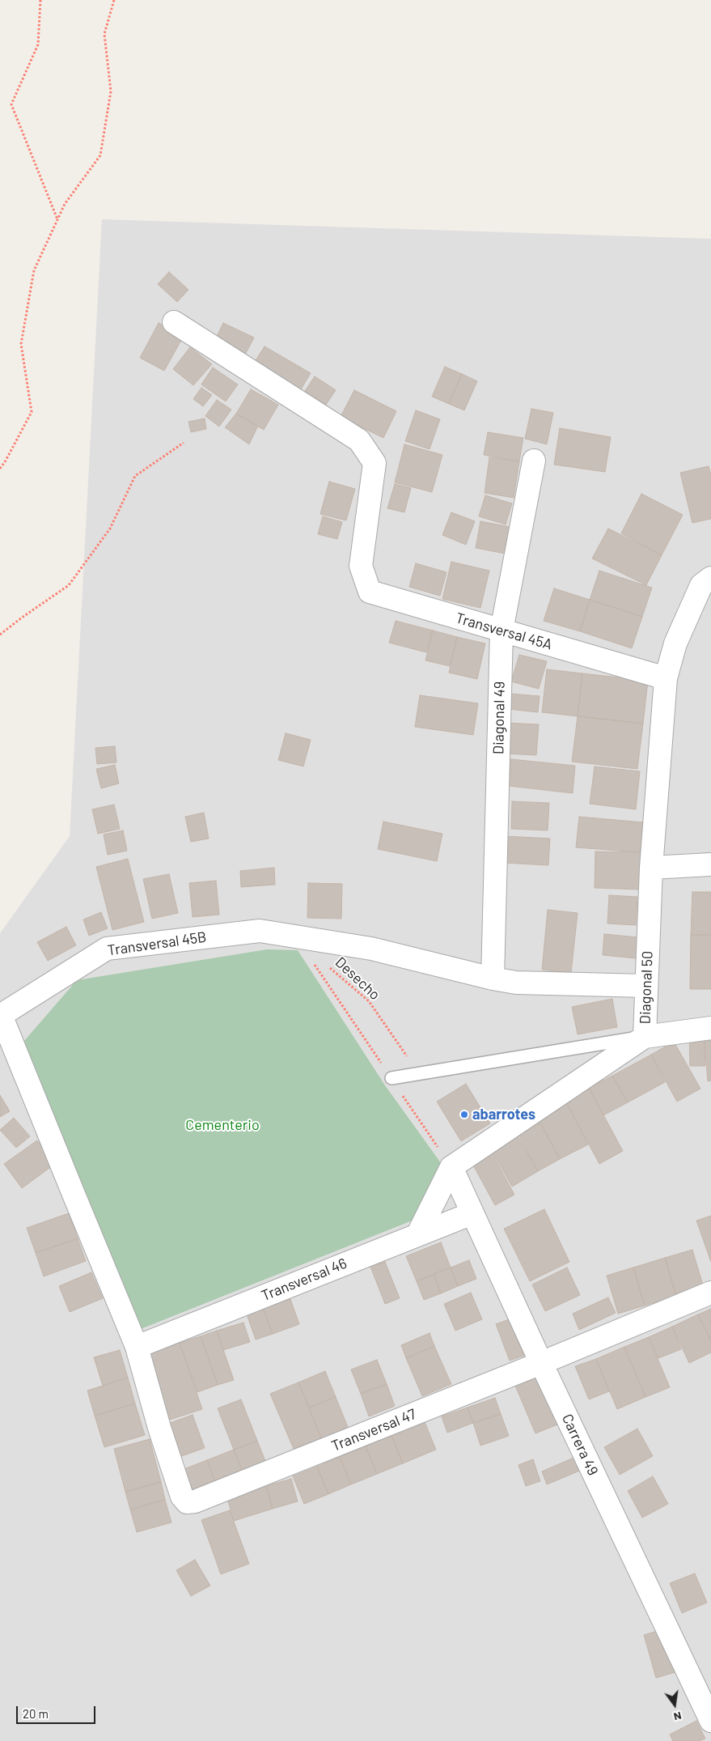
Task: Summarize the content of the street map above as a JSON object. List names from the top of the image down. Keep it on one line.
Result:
{"streets":{"street":["Transversal 45A","Diagonal 49","Transversal 45B","Diagonal 50","Transversal 46","Transversal 47","Carrera 49"],"path":["Desecho"]},"crossings":[["Transversal 45A","Diagonal 49"],["Transversal 45A","Diagonal 50"],["Diagonal 49","Transversal 45B"],["Transversal 45B","Desecho"],["Transversal 45B","Diagonal 50"],["Diagonal 50","Transversal 46"],["Diagonal 50","Carrera 49"],["Transversal 46","Transversal 47"],["Transversal 46","Carrera 49"],["Transversal 47","Carrera 49"]],"parks":["Cementerio"],"places":["abarrotes"],"scale_bar":"20 m","north":"bottom"}
